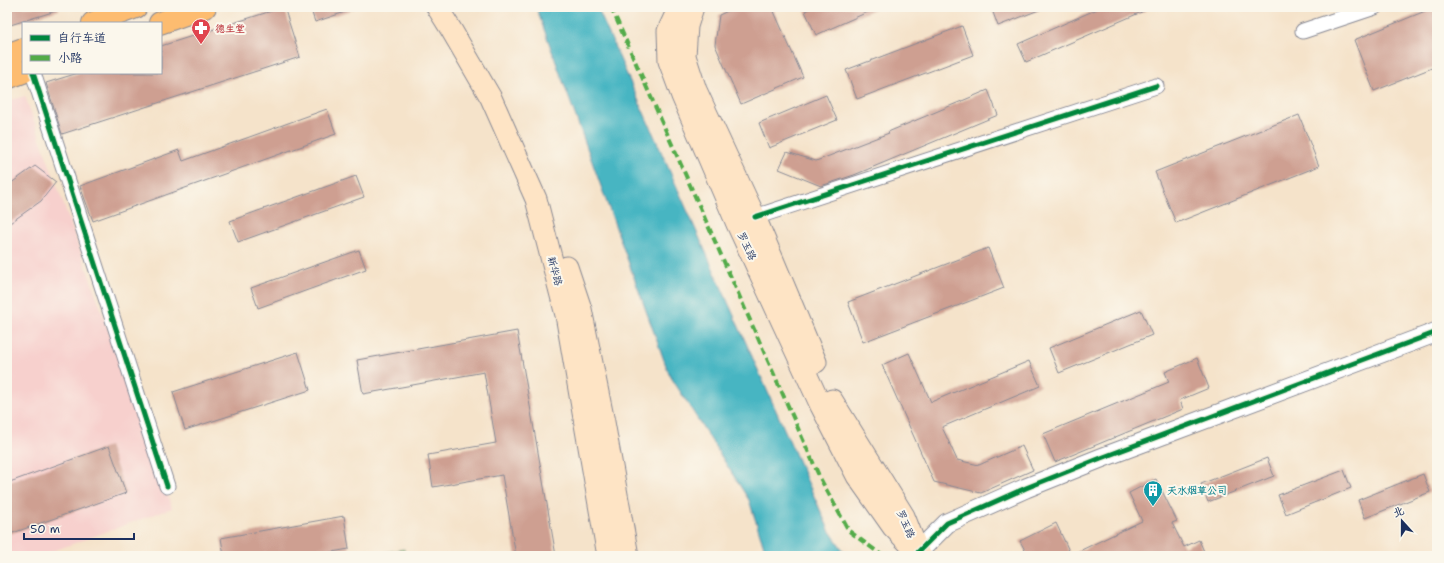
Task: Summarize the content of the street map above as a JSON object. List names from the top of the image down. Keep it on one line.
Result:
{"streets":{"main road":["罗玉路","新华路"]},"places":{"pharmacy":["德生堂"],"building":["天水烟草公司"]},"legend":["自行车道","小路"],"scale_bar":"50 m","north":"top"}
